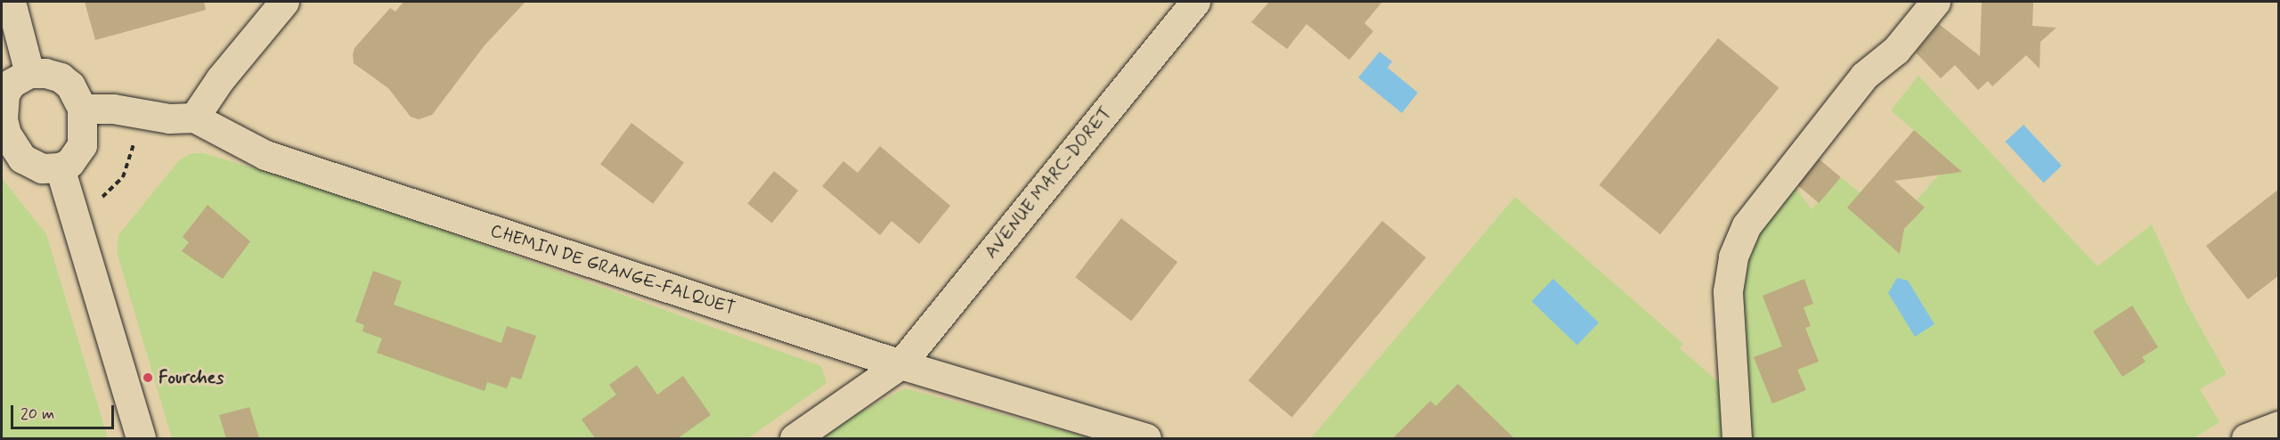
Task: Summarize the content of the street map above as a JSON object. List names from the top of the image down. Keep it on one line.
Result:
{"streets":{"street":["AVENUE MARC-DORET","CHEMIN DE GRANGE-FALQUET"]},"crossings":[["AVENUE MARC-DORET","CHEMIN DE GRANGE-FALQUET"]],"places":["Fourches"],"scale_bar":"20 m"}
